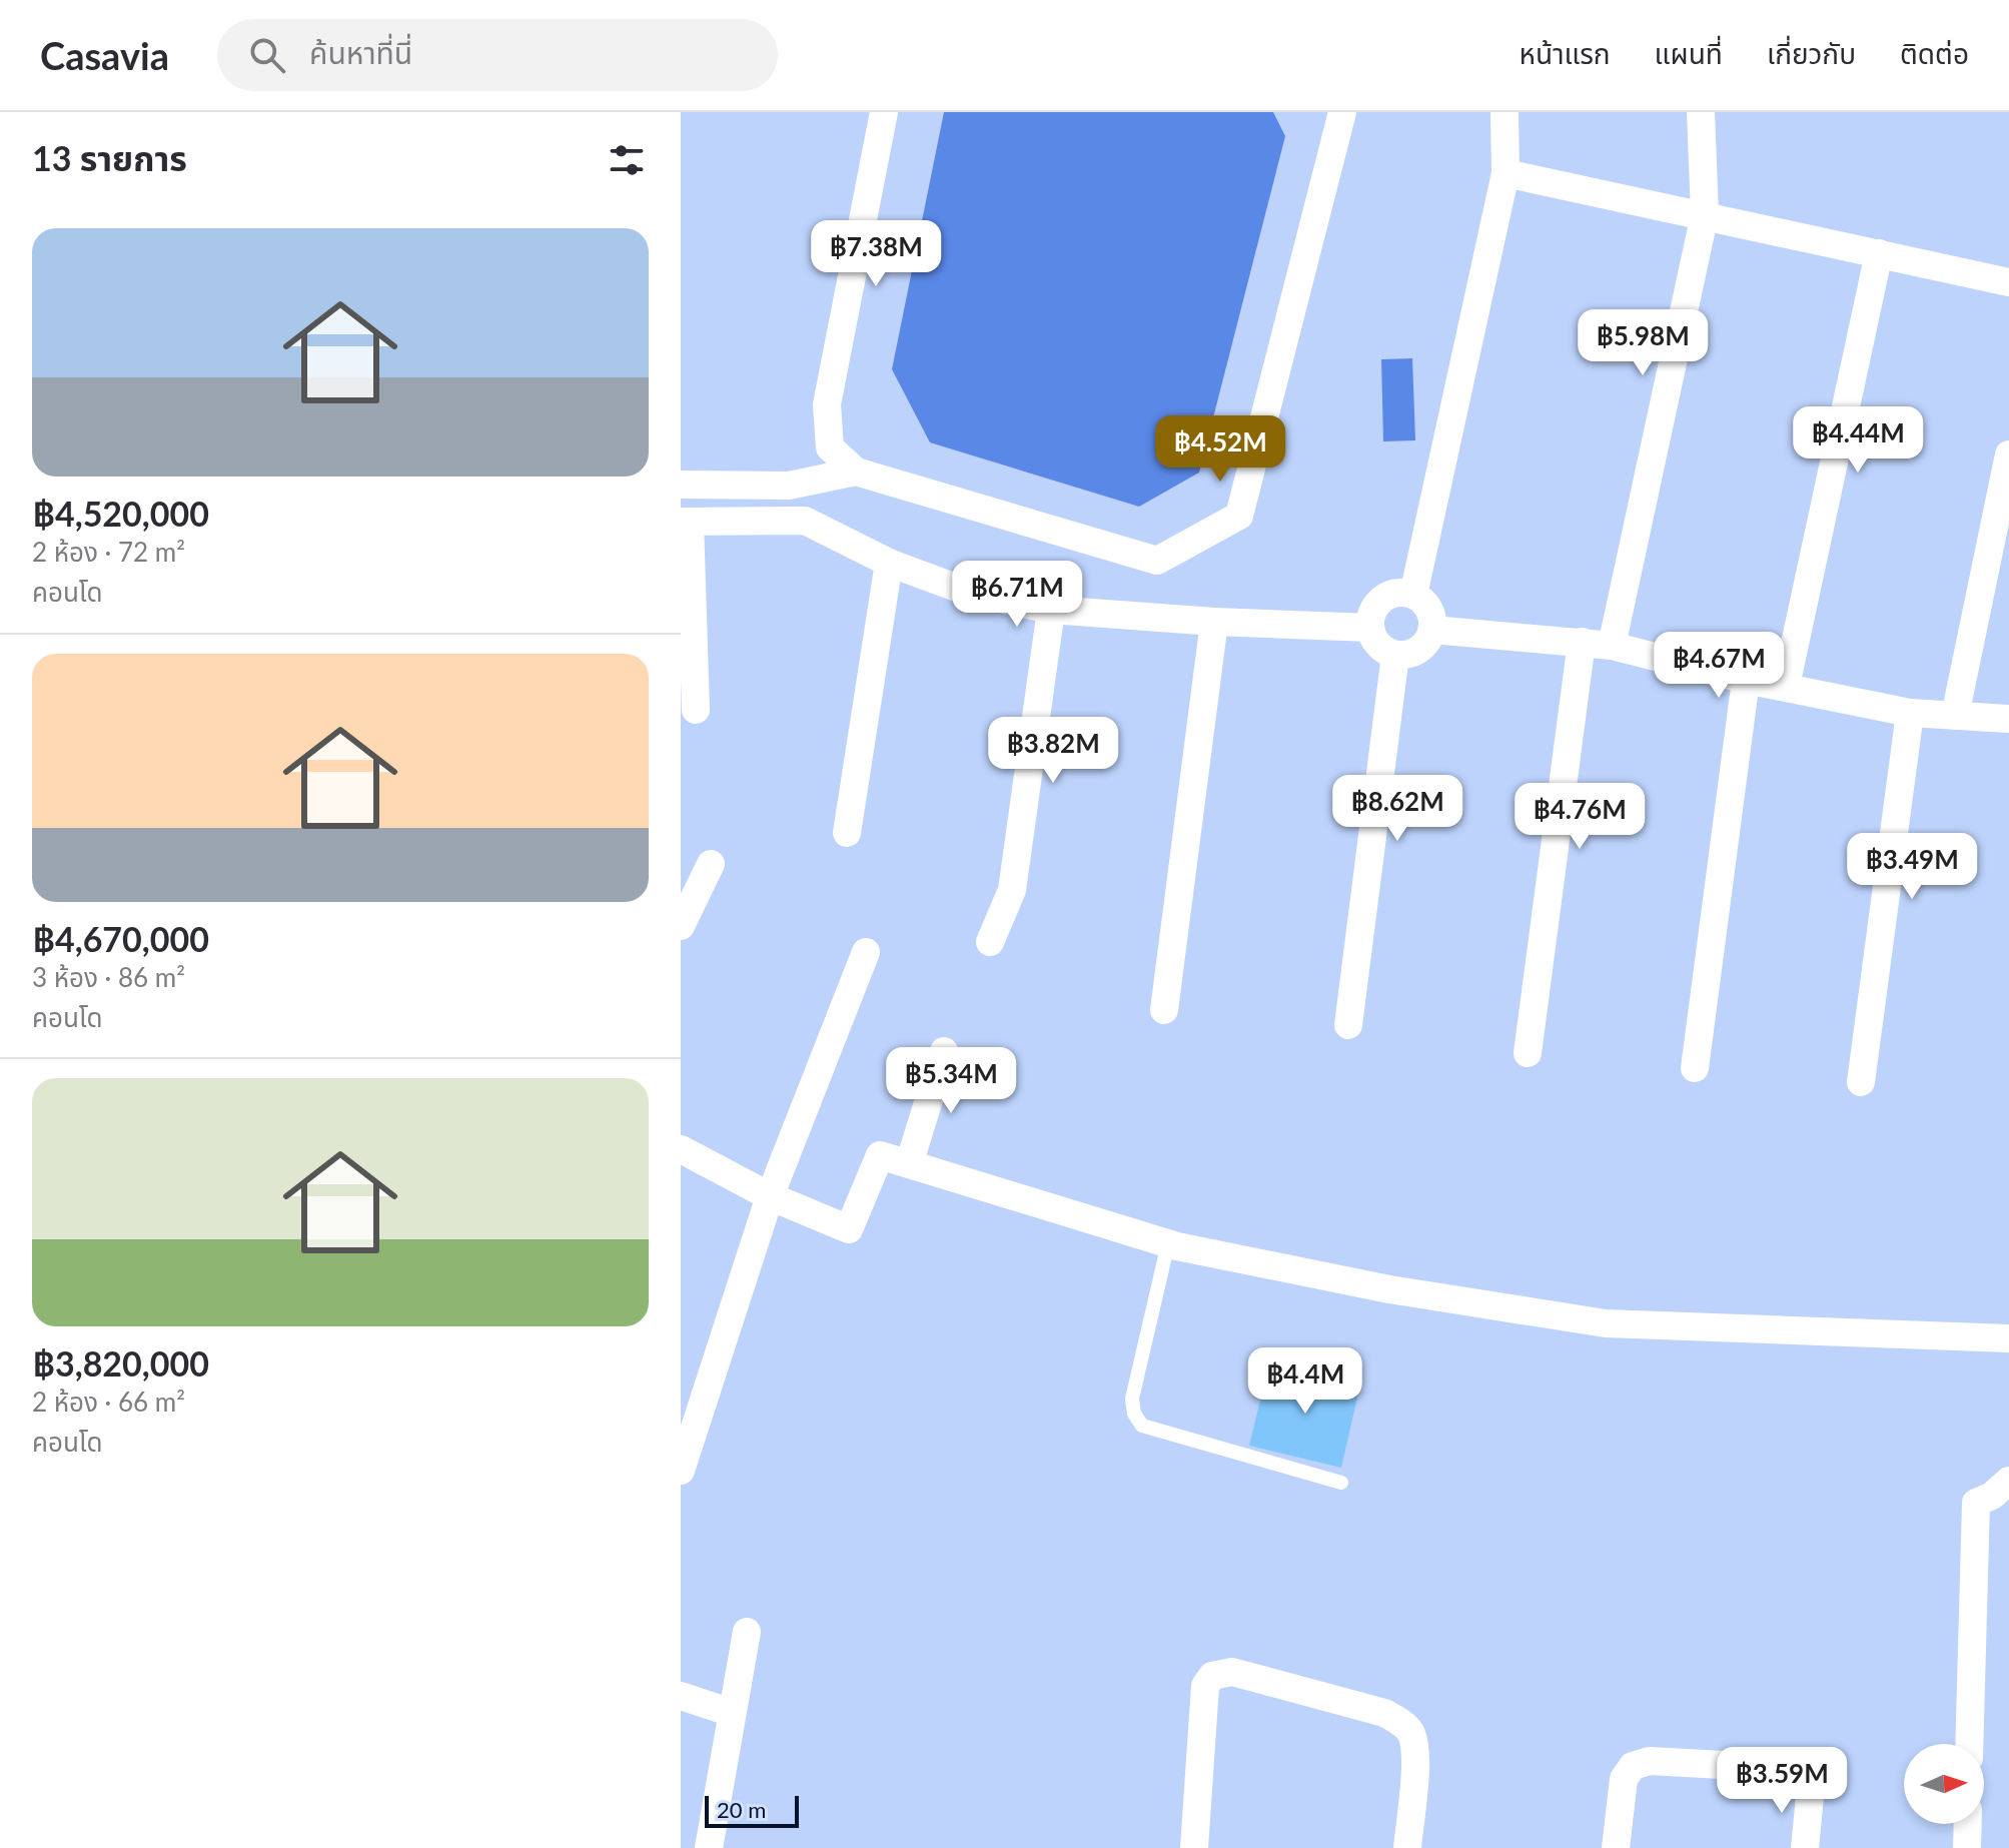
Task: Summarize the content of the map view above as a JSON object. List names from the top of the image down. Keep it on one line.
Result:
{"scale_bar":"20 m","north":"right","page":{"header":"Casavia","search":"ค้นหาที่นี่","nav":["หน้าแรก","แผนที่","เกี่ยวกับ","ติดต่อ"],"heading":"13 รายการ","list":[{"name":"฿4,520,000","note":"2 ห้อง · 72 m² · คอนโด"},{"name":"฿4,670,000","note":"3 ห้อง · 86 m² · คอนโด"},{"name":"฿3,820,000","note":"2 ห้อง · 66 m² · คอนโด"}],"price":["฿7.38M","฿5.98M","฿4.44M","฿4.52M","฿6.71M","฿4.67M","฿3.82M","฿8.62M","฿4.76M","฿3.49M","฿5.34M","฿4.4M","฿3.59M"],"scale":"20 m"}}
